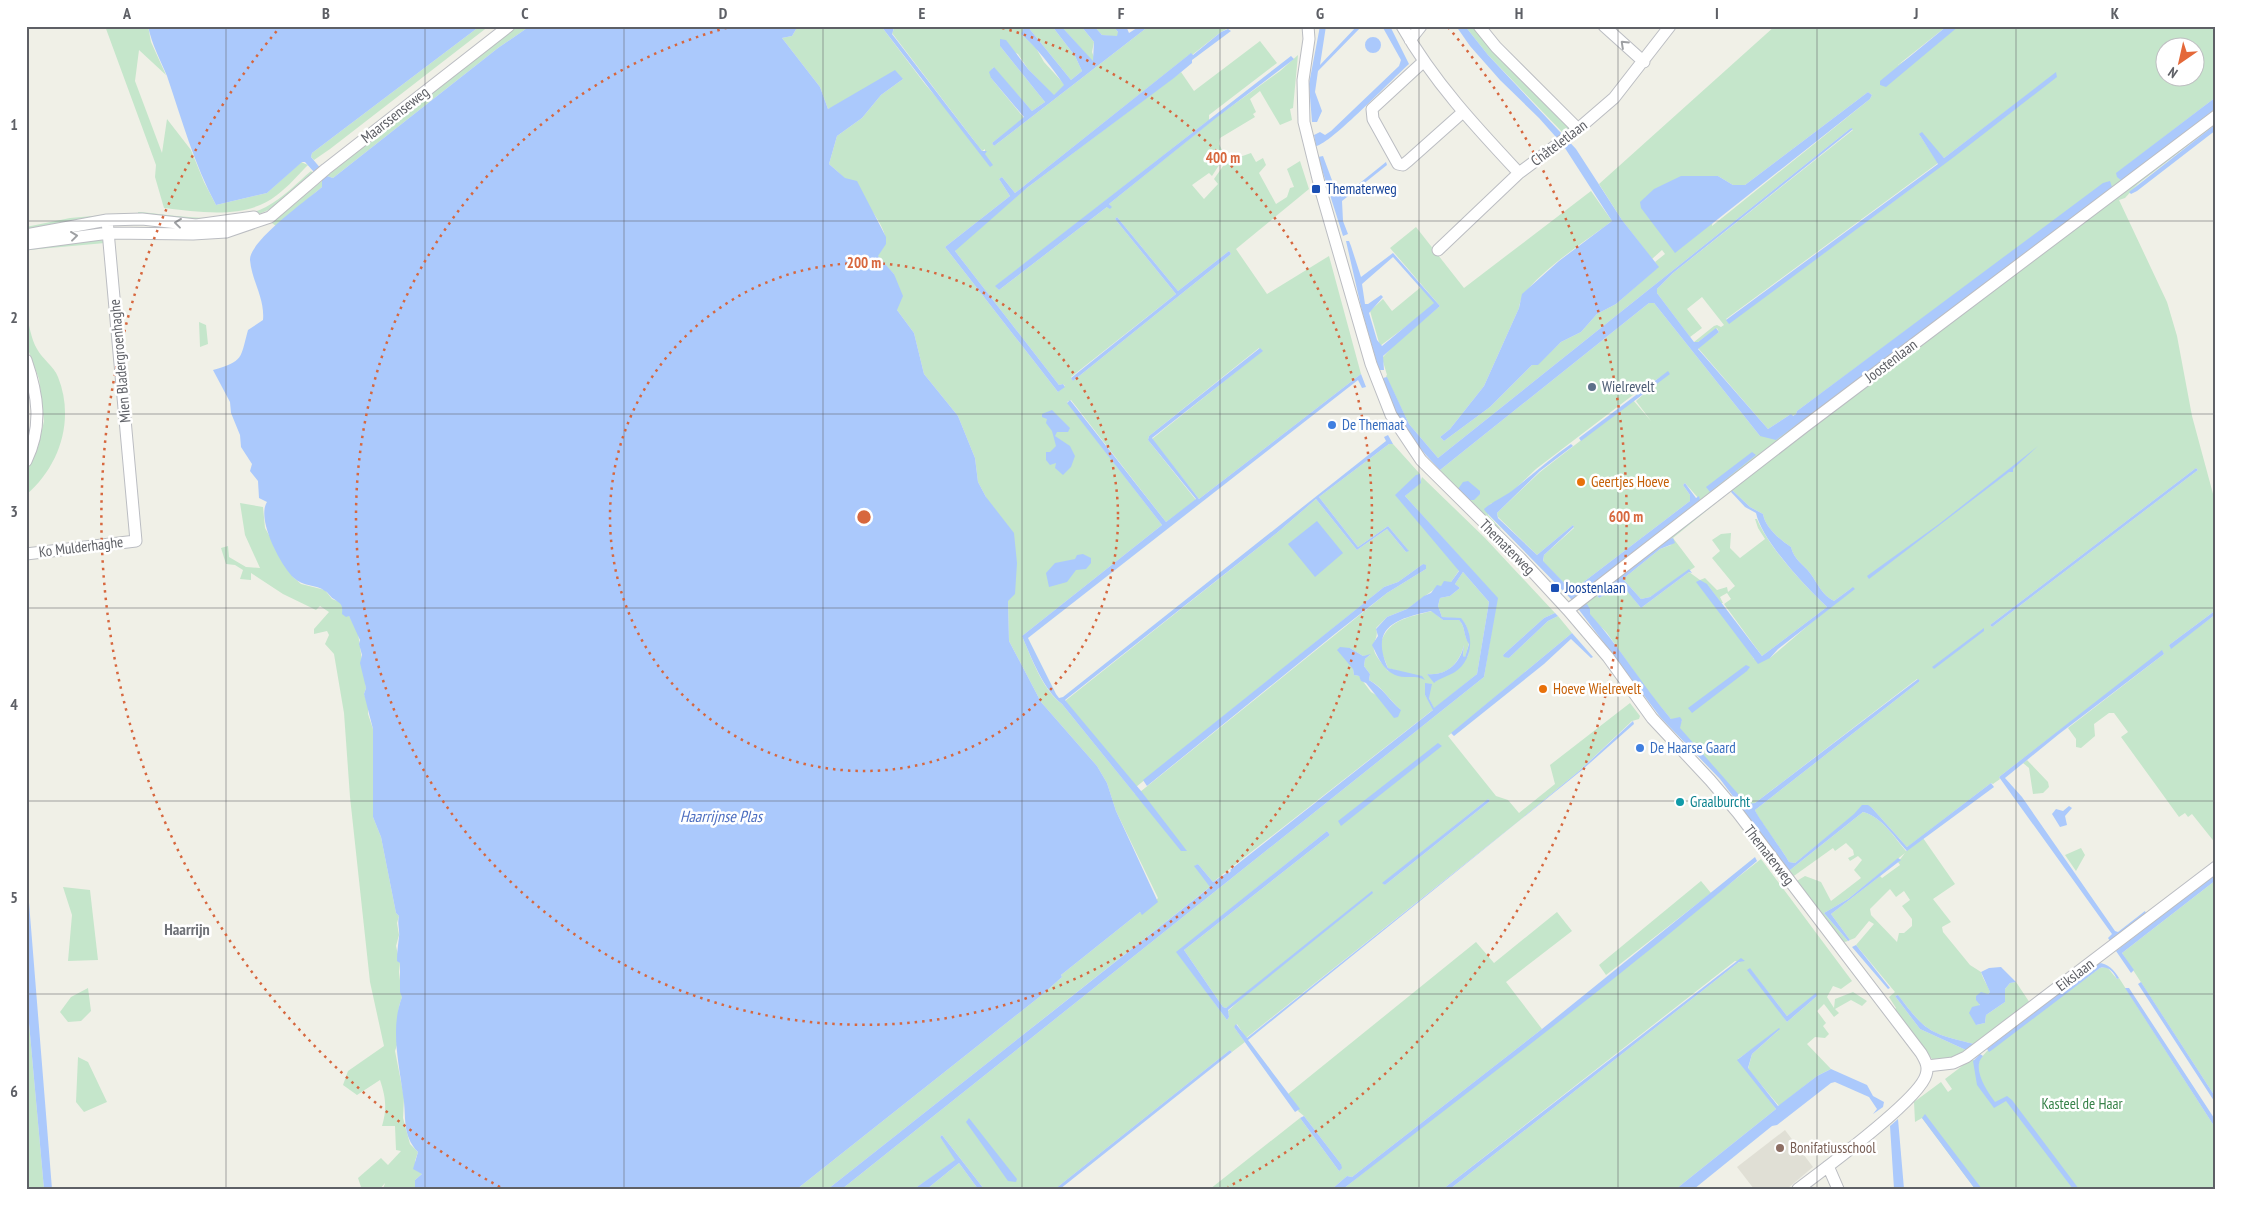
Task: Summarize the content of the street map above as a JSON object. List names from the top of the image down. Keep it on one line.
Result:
{"streets":{"street":["Maarssenseweg","Châteletlaan","Mien Bladergroenhaghe","Joostenlaan","Ko Mulderhaghe","Thematerweg","Eikslaan"]},"crossings":[["Maarssenseweg","Mien Bladergroenhaghe"],["Mien Bladergroenhaghe","Ko Mulderhaghe"],["Joostenlaan","Thematerweg"],["Thematerweg","Eikslaan"]],"districts":["Haarrijn"],"water":["Haarrijnse Plas"],"parks":["Kasteel de Haar"],"places":{"transit":["Thematerweg","Joostenlaan"],"other":["Wielrevelt","De Themaat","Geertjes Hoeve","Hoeve Wielrevelt","De Haarse Gaard","Graalburcht","Bonifatiusschool"]},"north":"bottom left","grid":{"columns":["A","B","C","D","E","F","G","H","I","J","K"],"rows":["1","2","3","4","5","6"]},"rings":["400 m","200 m","600 m"]}
